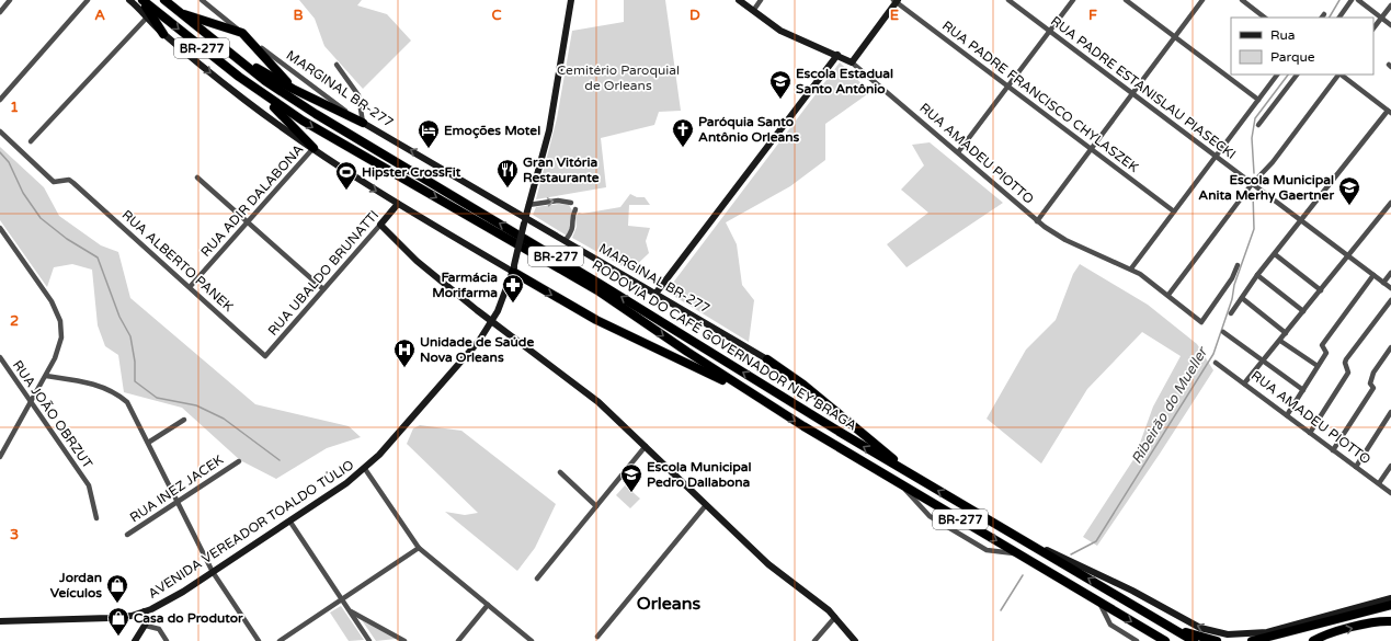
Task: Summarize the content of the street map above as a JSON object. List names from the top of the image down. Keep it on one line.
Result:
{"streets":{"highway":["BR-277","RODOVIA DO CAFÉ GOVERNADOR NEY BRAGA"],"main road":["MARGINAL BR-277","RUA AMADEU PIOTTO","RUA UBALDO BRUNATTI","AVENIDA VEREADOR TOALDO TÚLIO"],"street":["RUA PADRE ESTANISLAU PIASECKI","RUA PADRE FRANCISCO CHYLASZEK","RUA ADIR DALABONA","RUA ALBERTO PANEK","RUA JOÃO OBRZUT","RUA INEZ JACEK"]},"crossings":[["MARGINAL BR-277","AVENIDA VEREADOR TOALDO TÚLIO"],["RUA ADIR DALABONA","RUA ALBERTO PANEK"],["RUA ALBERTO PANEK","RUA UBALDO BRUNATTI"]],"districts":["Orleans"],"water":["Ribeirão do Mueller"],"parks":["Cemitério Paroquial de Orleans"],"places":{"school or university":["Escola Estadual Santo Antônio","Escola Municipal Anita Merhy Gaertner","Escola Municipal Pedro Dallabona"],"church":["Paróquia Santo Antônio Orleans"],"hotel":["Emoções Motel"],"restaurant":["Gran Vitória Restaurante"],"sports":["Hipster CrossFit"],"pharmacy":["Farmácia Morifarma"],"hospital":["Unidade de Saúde Nova Orleans"],"shop":["Jordan Veículos","Casa do Produtor"]},"legend":["Rua","Parque"],"grid":{"columns":["A","B","C","D","E","F"],"rows":["1","2","3"]}}
